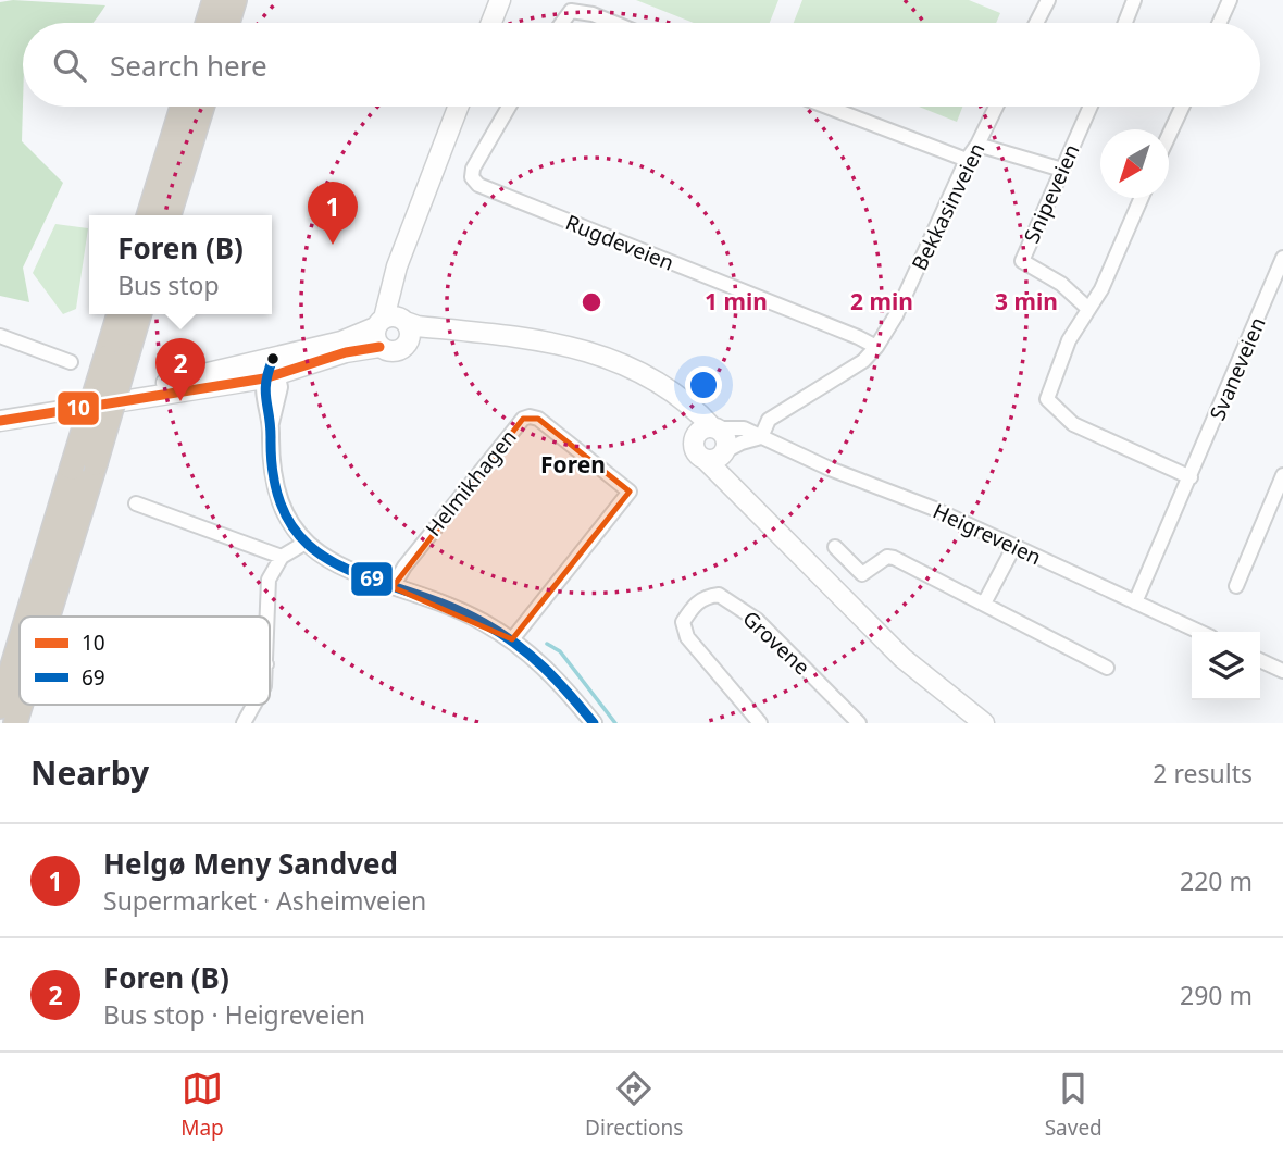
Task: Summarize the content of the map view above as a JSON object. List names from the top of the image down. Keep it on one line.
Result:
{"streets":{"street":["Snipeveien","Bekkasinveien","Rugdeveien","Svaneveien","Helmikhagen","Heigreveien","Grovene"]},"crossings":[["Bekkasinveien","Rugdeveien"],["Bekkasinveien","Heigreveien"],["Svaneveien","Heigreveien"]],"districts":["Foren"],"lines":["transit line 10","transit line 69"],"legend":["10","69"],"north":"bottom left","page":{"search":"Search here","pins":["1","2"],"popup":["Foren (B)","Bus stop"],"heading":["Nearby","2 results"],"list":[{"mark":"1","name":"Helgø Meny Sandved","note":"Supermarket · Asheimveien","value":"220 m"},{"mark":"2","name":"Foren (B)","note":"Bus stop · Heigreveien","value":"290 m"}],"nav":["Map","Directions","Saved"]},"rings":["1 min","2 min","3 min"]}
